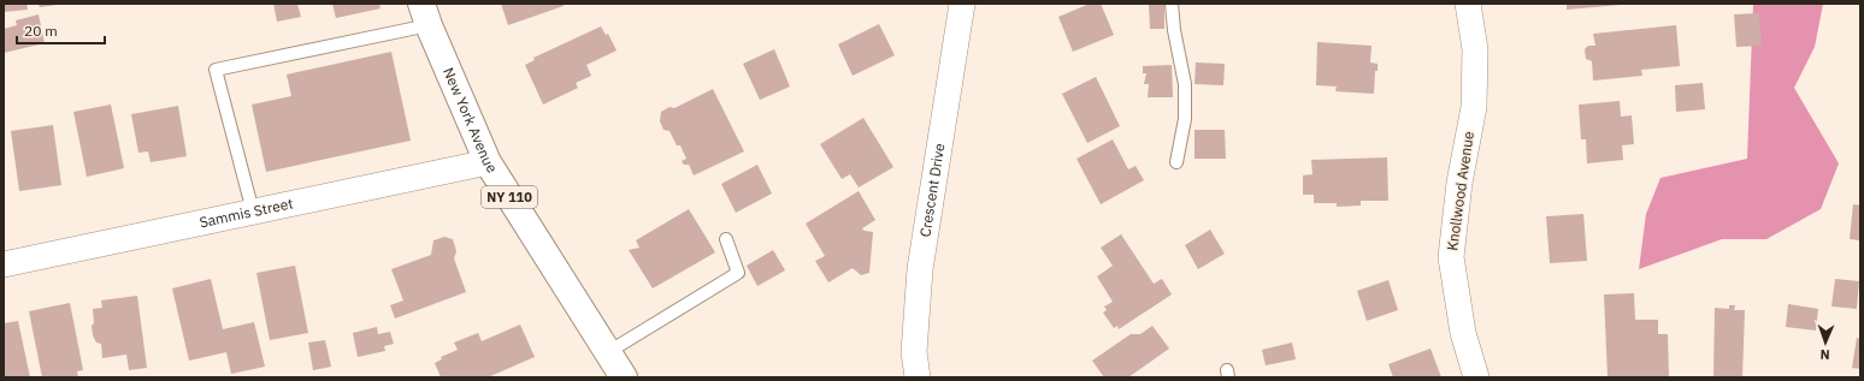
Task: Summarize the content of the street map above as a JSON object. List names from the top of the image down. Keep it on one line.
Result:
{"streets":{"main road":["New York Avenue","NY 110"],"street":["Crescent Drive","Knollwood Avenue","Sammis Street"]},"crossings":[["New York Avenue","Sammis Street"]],"scale_bar":"20 m","north":"bottom"}
